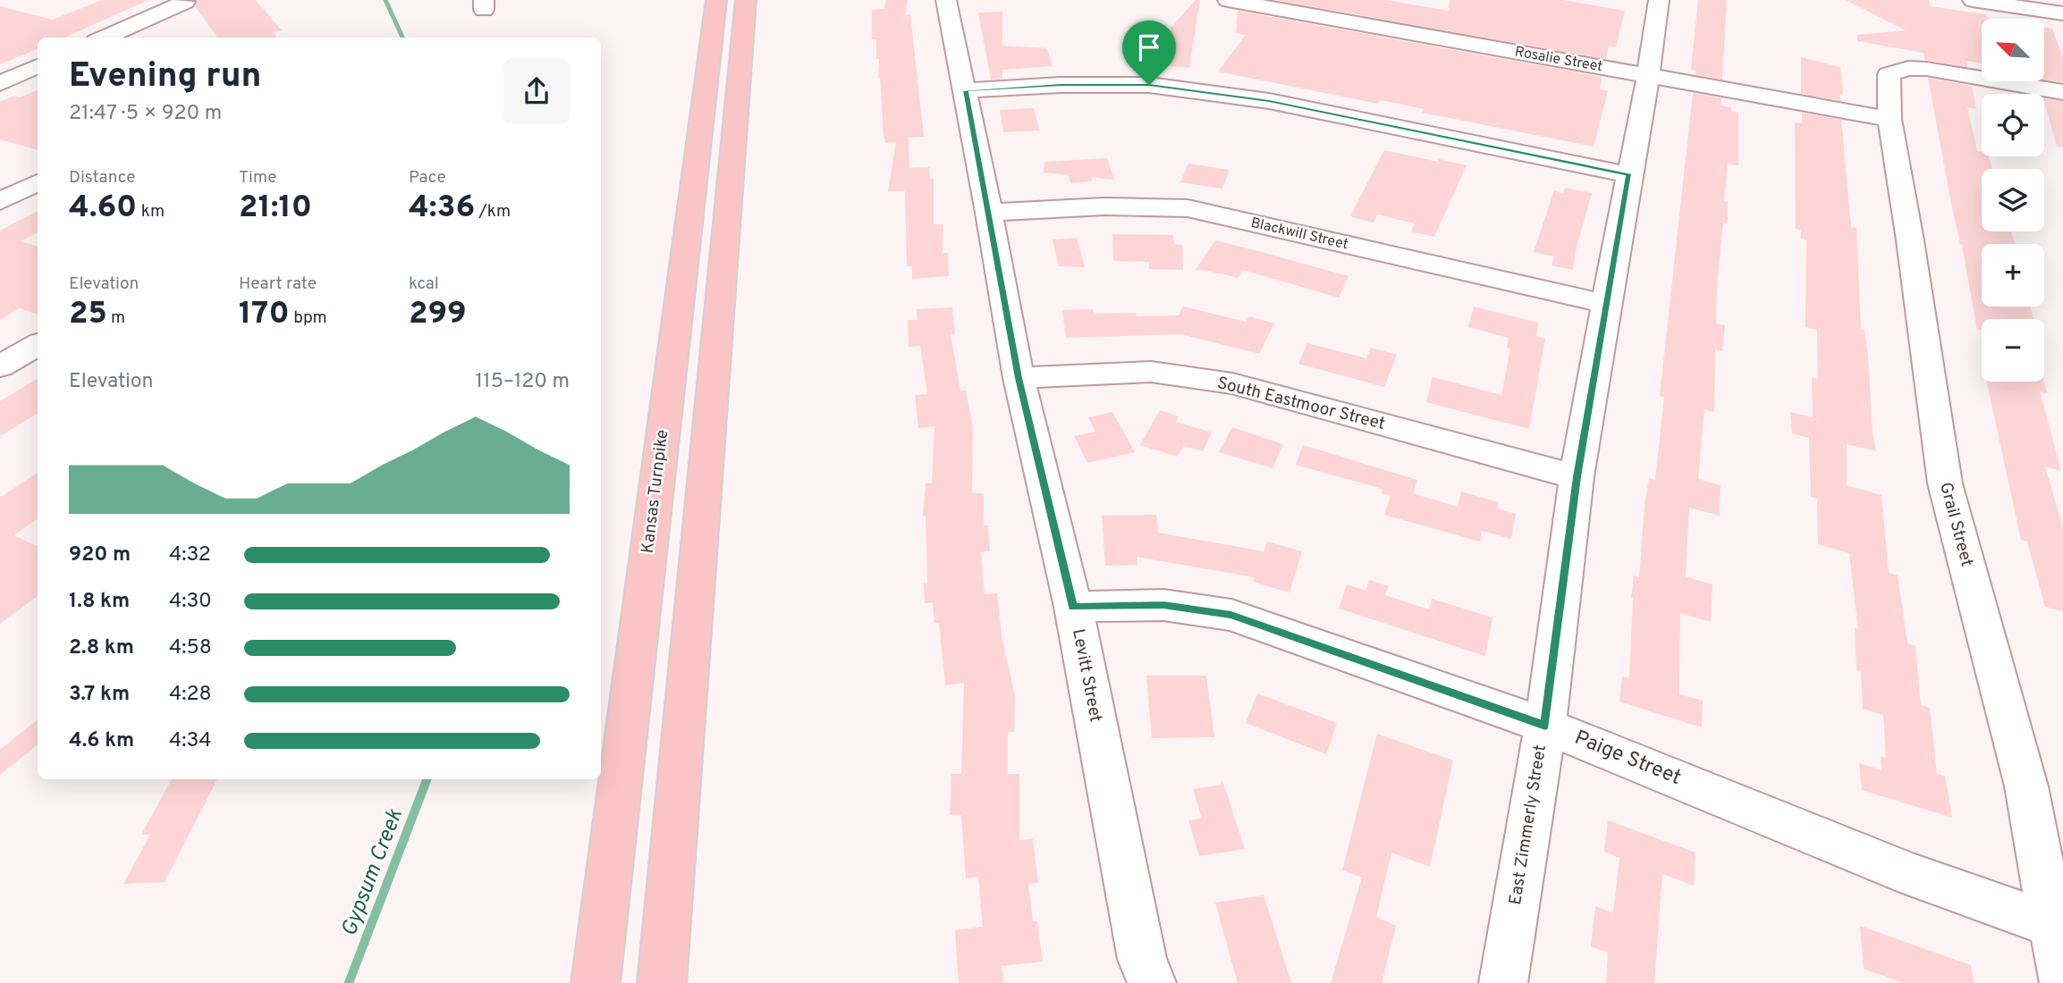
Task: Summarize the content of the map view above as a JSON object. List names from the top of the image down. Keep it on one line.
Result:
{"streets":{"highway":["Kansas Turnpike"],"street":["Rosalie Street","Blackwill Street","South Eastmoor Street","Grail Street","Levitt Street","Paige Street","East Zimmerly Street"]},"crossings":[["Rosalie Street","Grail Street"],["Rosalie Street","East Zimmerly Street"],["Blackwill Street","Levitt Street"],["Blackwill Street","East Zimmerly Street"],["South Eastmoor Street","Levitt Street"],["South Eastmoor Street","East Zimmerly Street"],["Grail Street","Paige Street"],["Levitt Street","Paige Street"],["Paige Street","East Zimmerly Street"]],"water":["Gypsum Creek"],"north":"top left","page":{"map_buttons":["+","−"],"heading":["Evening run","21:47 · 5 × 920 m"],"stats":[["Distance","4.60 km"],["Time","21:10"],["Pace","4:36 /km"],["Elevation","25 m"],["Heart rate","170 bpm"],["kcal","299"]],"chart":["Elevation","115–120 m"],"list":[{"name":"920 m","note":"4:32"},{"name":"1.8 km","note":"4:30"},{"name":"2.8 km","note":"4:58"},{"name":"3.7 km","note":"4:28"},{"name":"4.6 km","note":"4:34"}]}}
